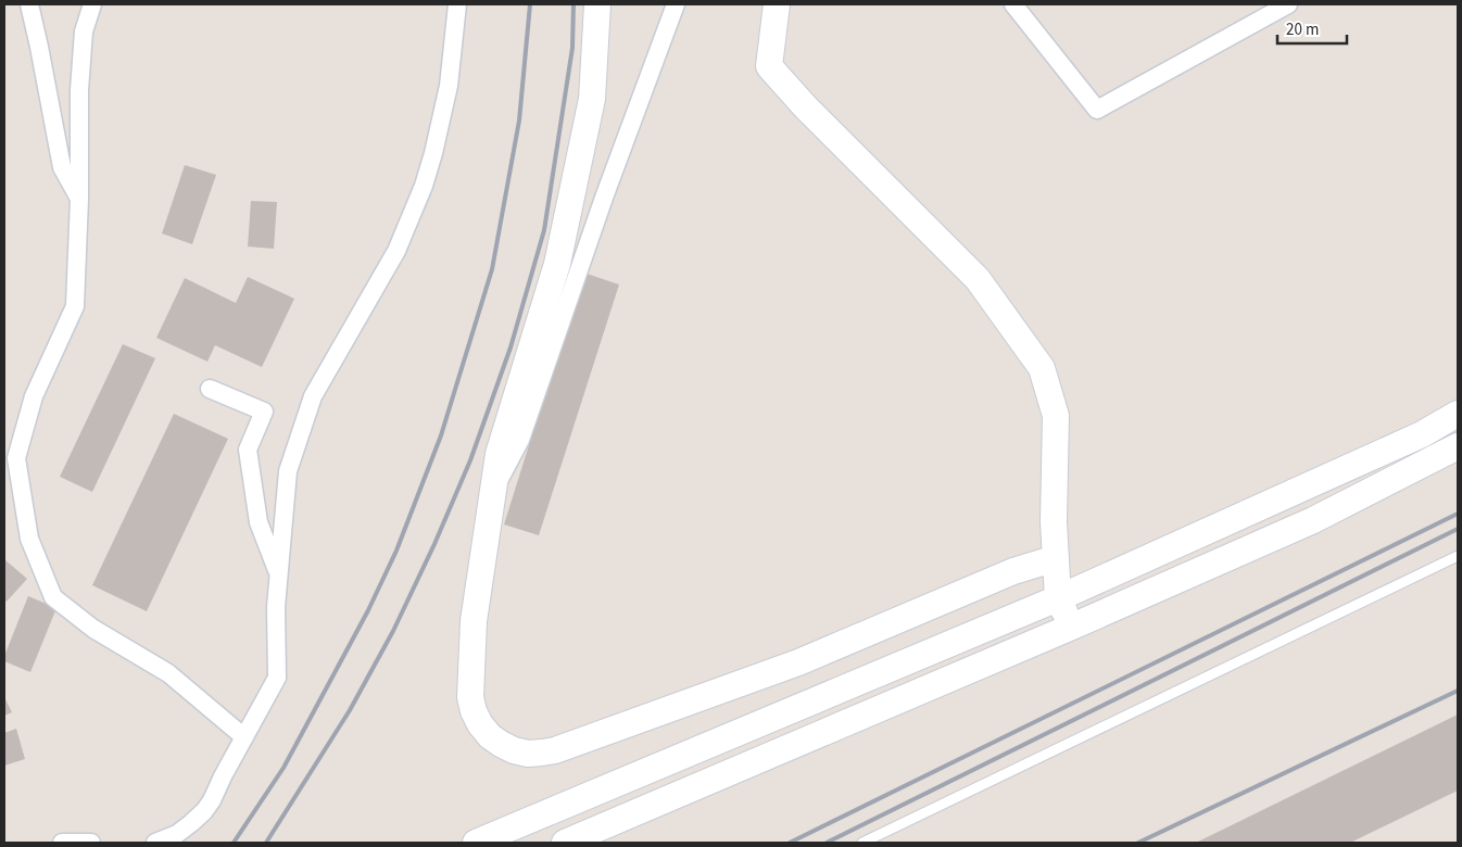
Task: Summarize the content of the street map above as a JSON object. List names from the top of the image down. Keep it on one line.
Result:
{"scale_bar":"20 m"}
